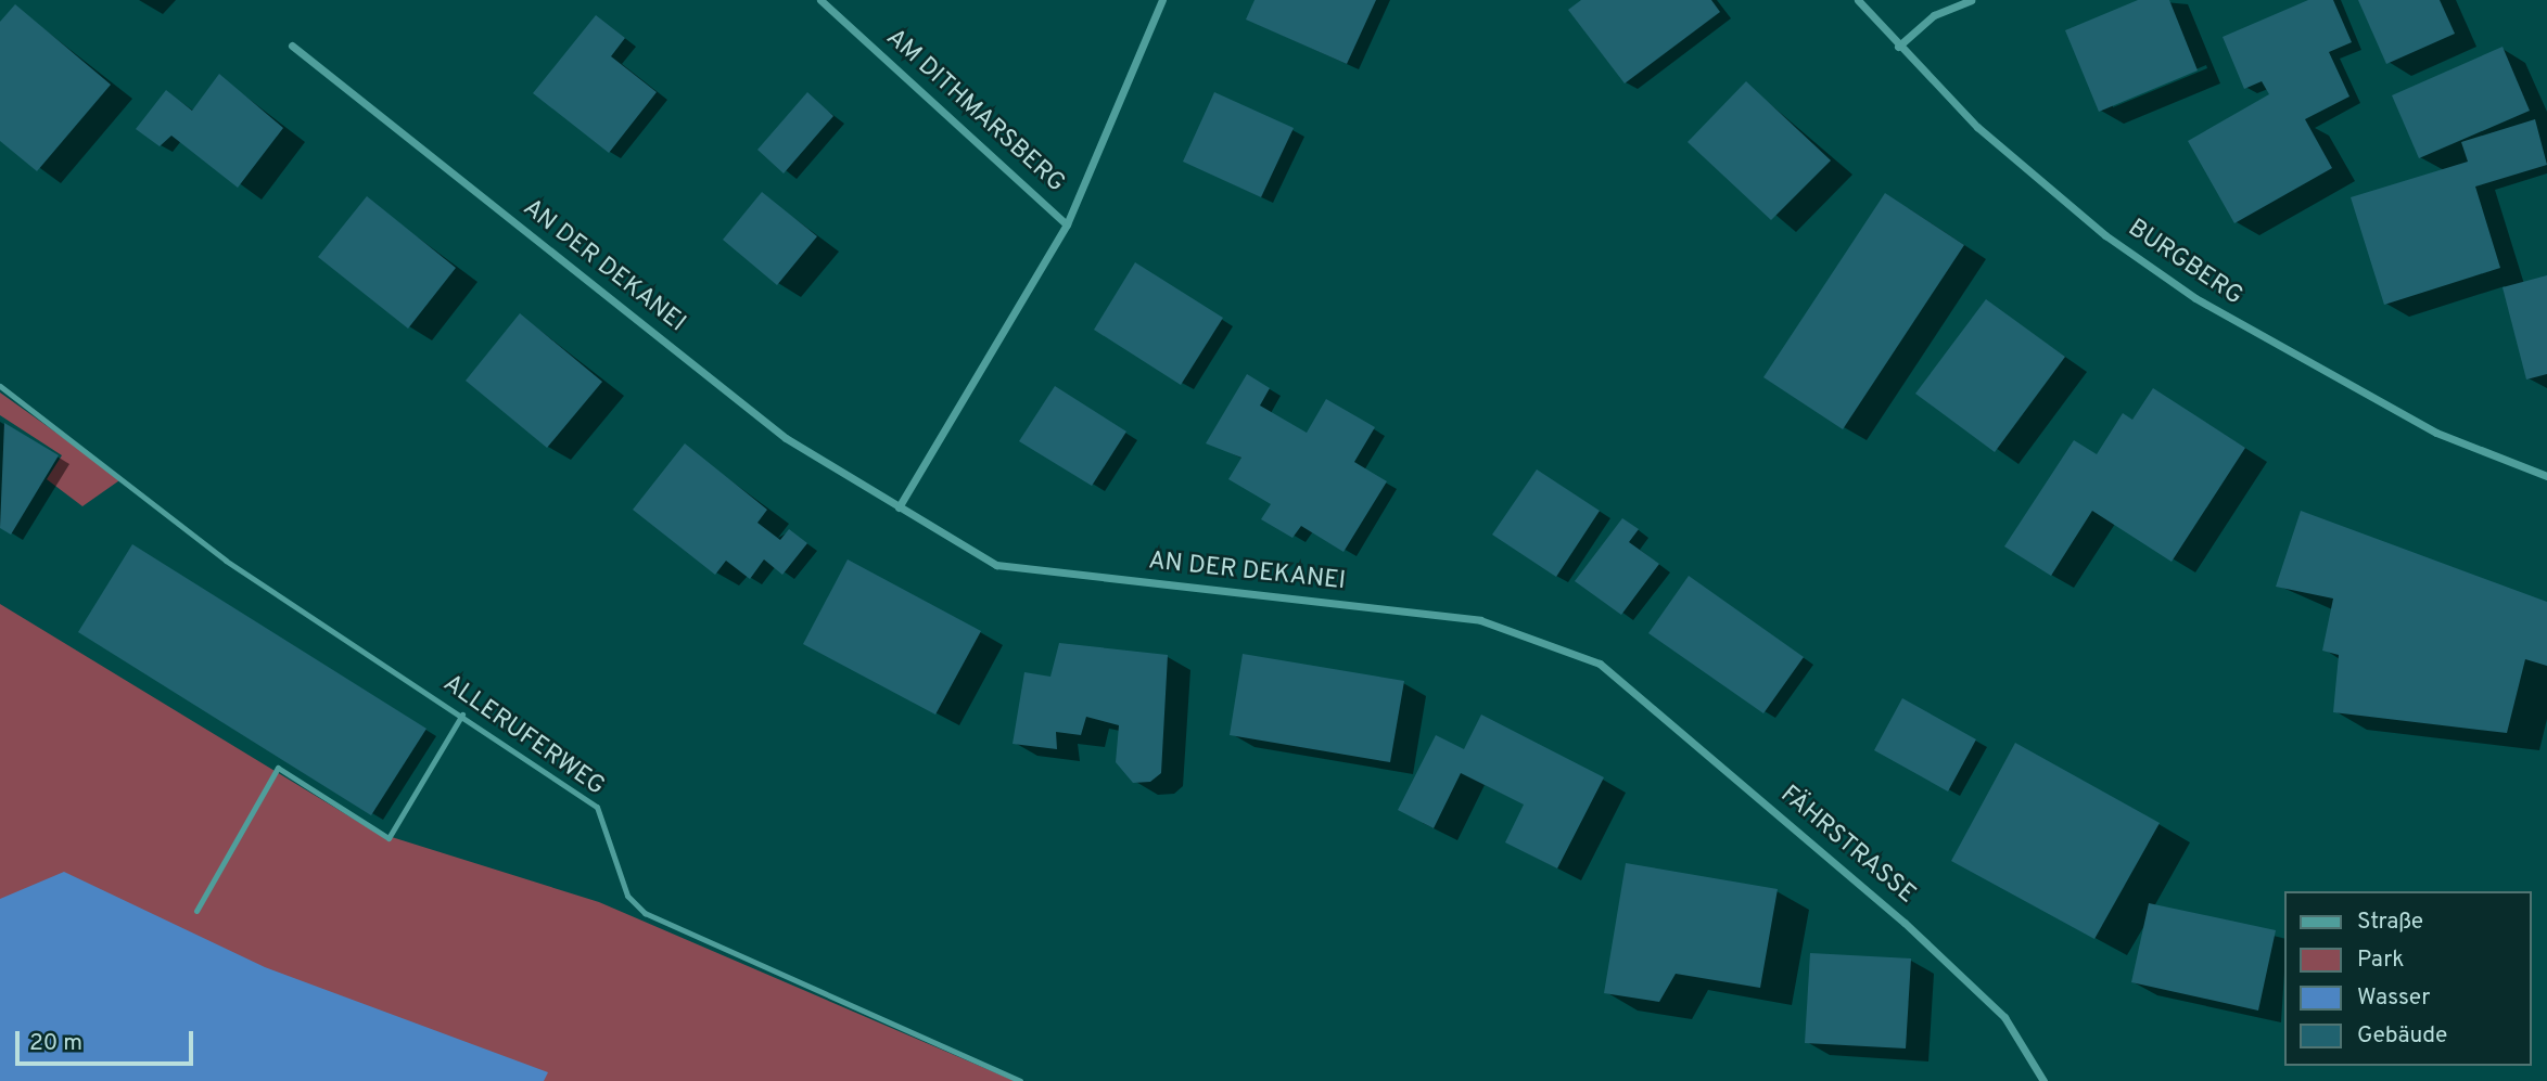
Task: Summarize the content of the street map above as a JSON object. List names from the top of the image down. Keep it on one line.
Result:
{"streets":{"street":["AM DITHMARSBERG","BURGBERG","AN DER DEKANEI","FÄHRSTRASSE"],"lane":["ALLERUFERWEG"]},"crossings":[["AN DER DEKANEI","FÄHRSTRASSE"]],"legend":["Straße","Park","Wasser","Gebäude"],"scale_bar":"20 m"}
